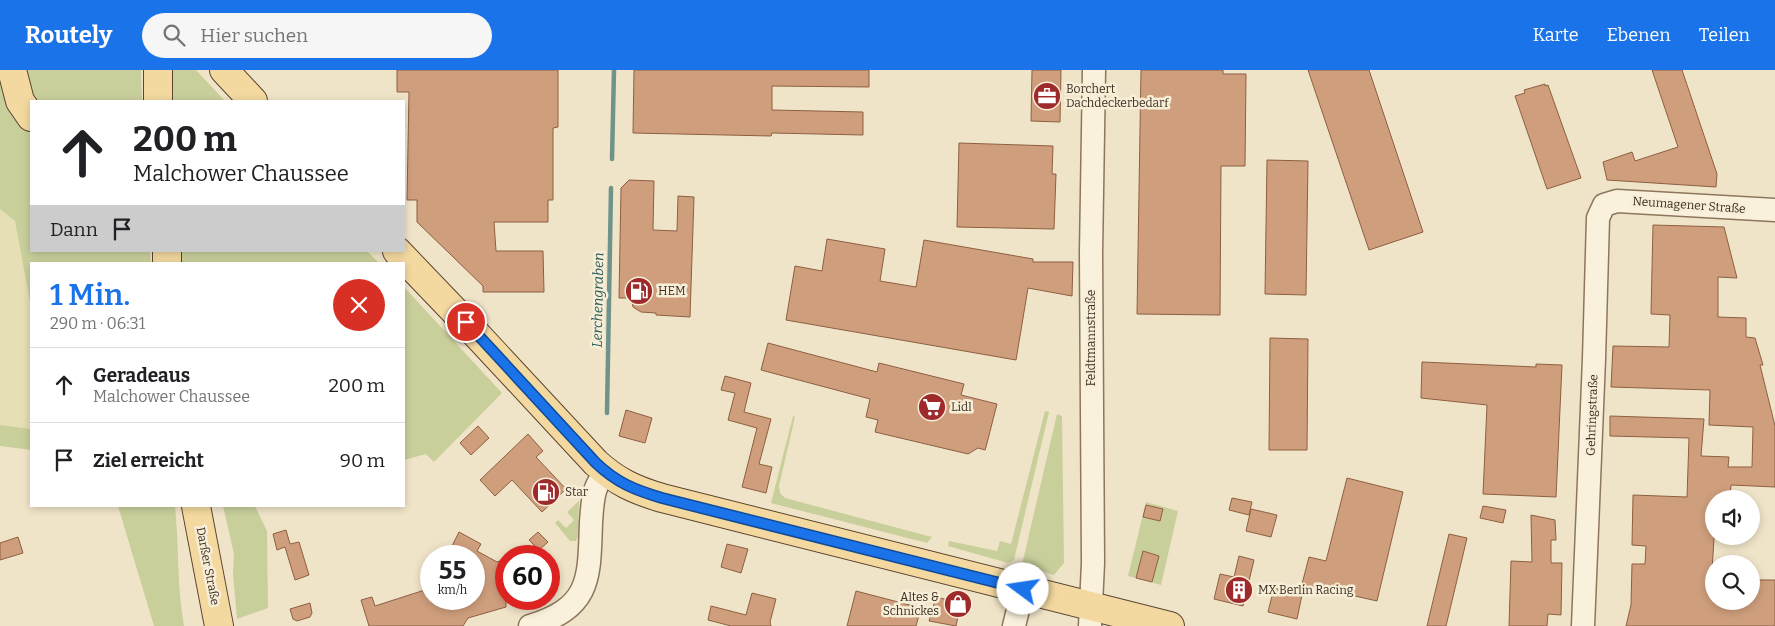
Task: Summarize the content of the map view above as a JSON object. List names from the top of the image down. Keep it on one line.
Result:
{"streets":{"main road":["Darßer Straße"],"street":["Neumagener Straße","Feldtmannstraße","Gehringstraße"]},"crossings":[["Neumagener Straße","Gehringstraße"]],"water":["Lerchengraben"],"places":{"office":["Borchert Dachdeckerbedarf"],"fuel station":["HEM","Star"],"supermarket":["Lidl"],"building":["MX Berlin Racing"],"shop":["Altes & Schnickes"]},"page":{"header":"Routely","search":"Hier suchen","nav":["Karte","Ebenen","Teilen"],"turn":["200 m","Malchower Chaussee"],"then":"Dann","heading":["1 Min.","290 m · 06:31"],"list":[{"name":"Geradeaus","note":"Malchower Chaussee","value":"200 m"},{"name":"Ziel erreicht","value":"90 m"}],"speed":"55 km/h","limit":"60"}}
